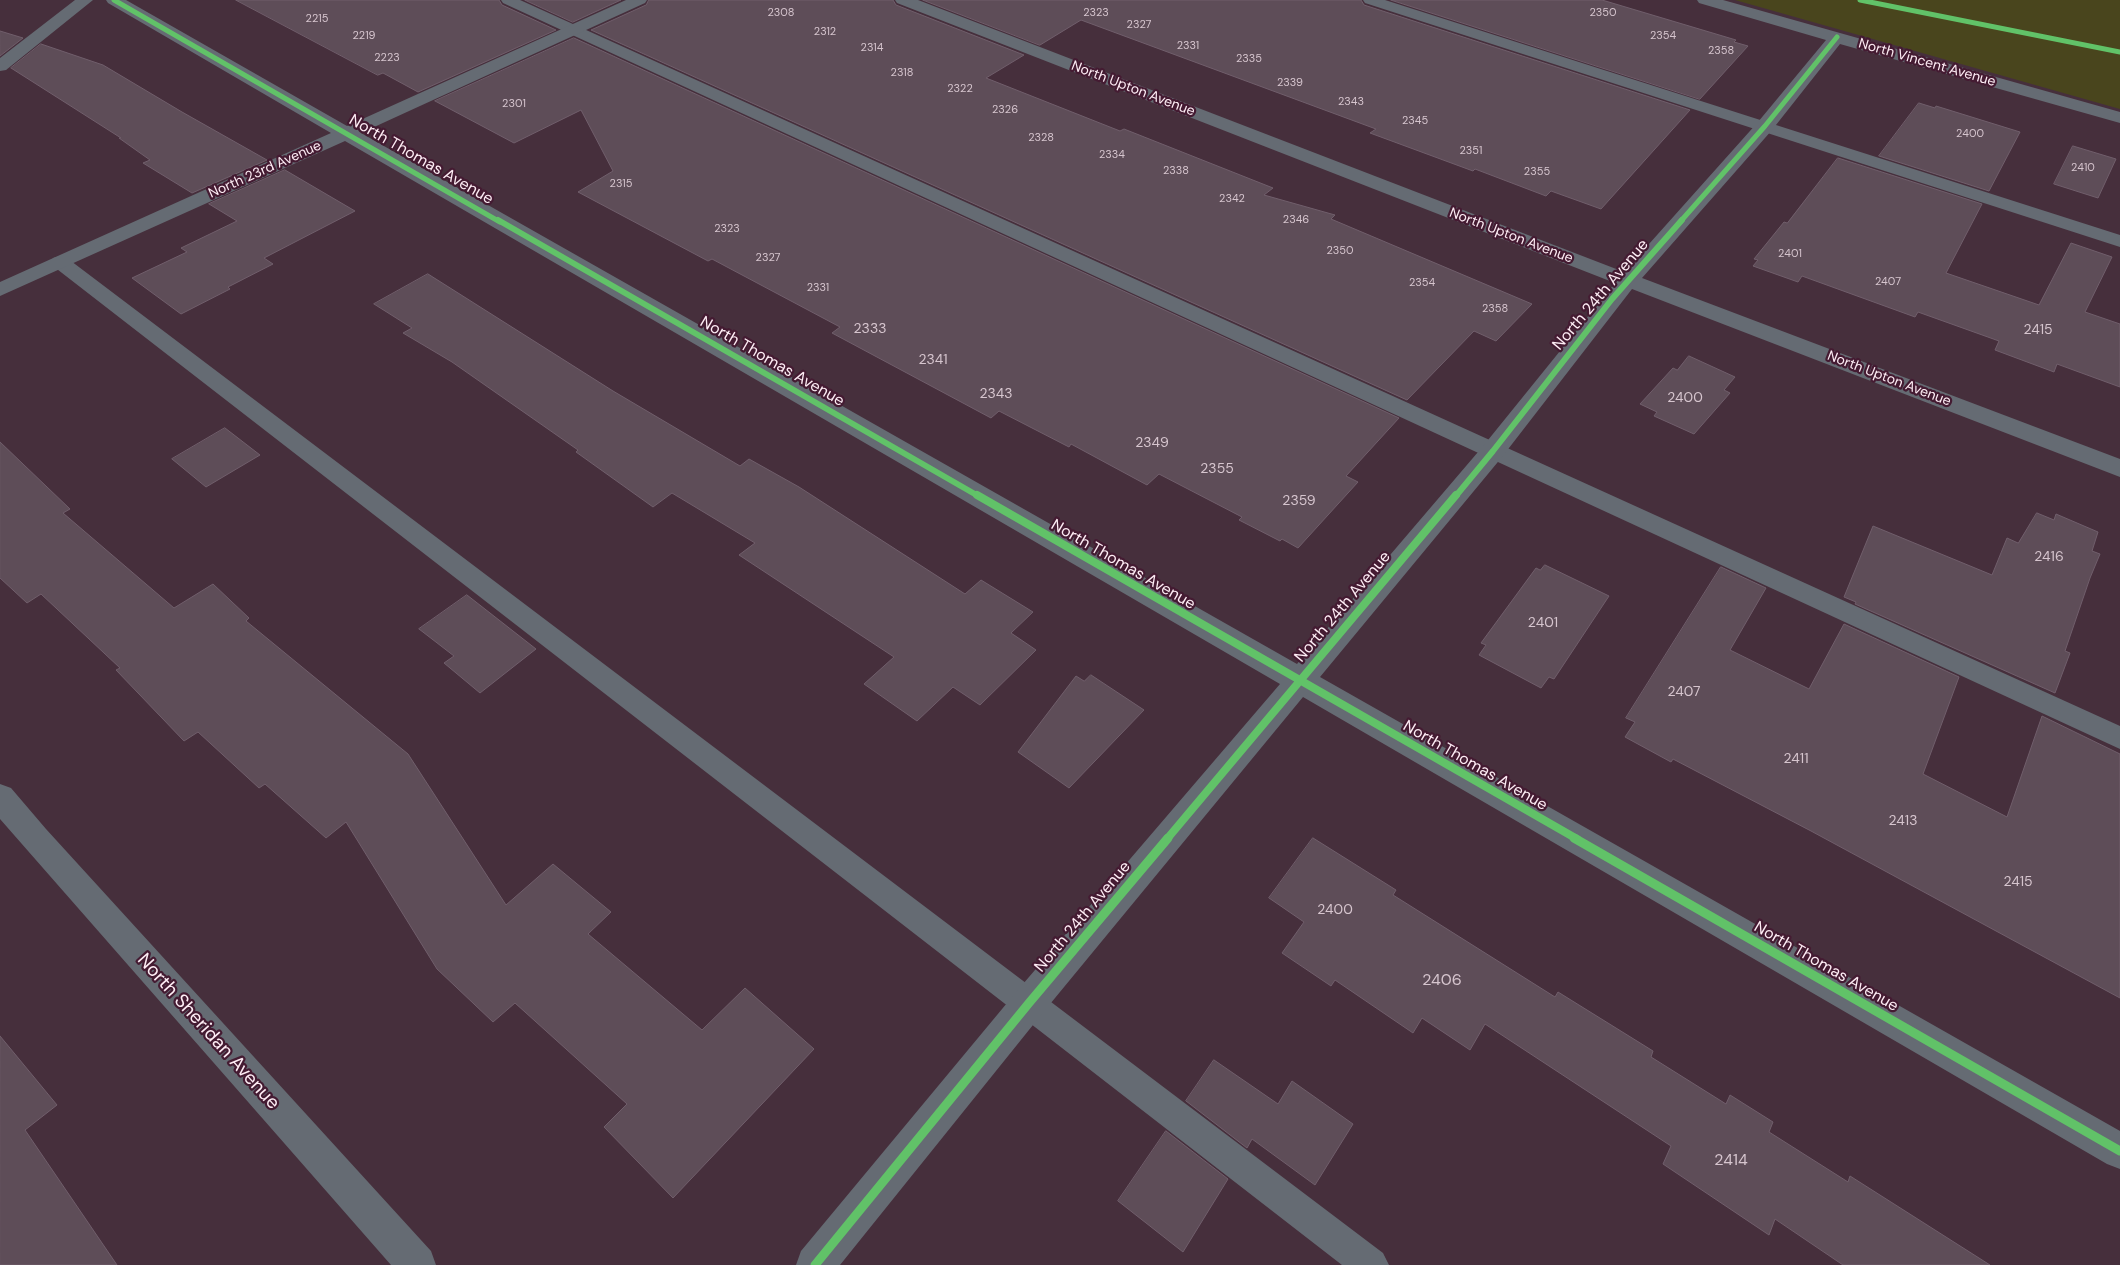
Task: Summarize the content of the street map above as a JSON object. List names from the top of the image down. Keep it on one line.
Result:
{"streets":{"street":["North Vincent Avenue","North Upton Avenue","North Thomas Avenue","North 23rd Avenue","North 24th Avenue","North Sheridan Avenue"]},"crossings":[["North Vincent Avenue","North 24th Avenue"],["North Upton Avenue","North 24th Avenue"],["North Thomas Avenue","North 23rd Avenue"],["North Thomas Avenue","North 24th Avenue"]],"house_numbers":["2308","2323","2350","2215","2327","2312","2219","2354","2331","2314","2358","2223","2335","2318","2339","2322","2343","2301","2326","2345","2400","2328","2351","2334","2410","2338","2355","2315","2342","2346","2323","2350","2401","2327","2407","2354","2331","2358","2333","2415","2341","2343","2400","2349","2355","2359","2416","2401","2407","2411","2413","2415","2400","2406","2414"]}
